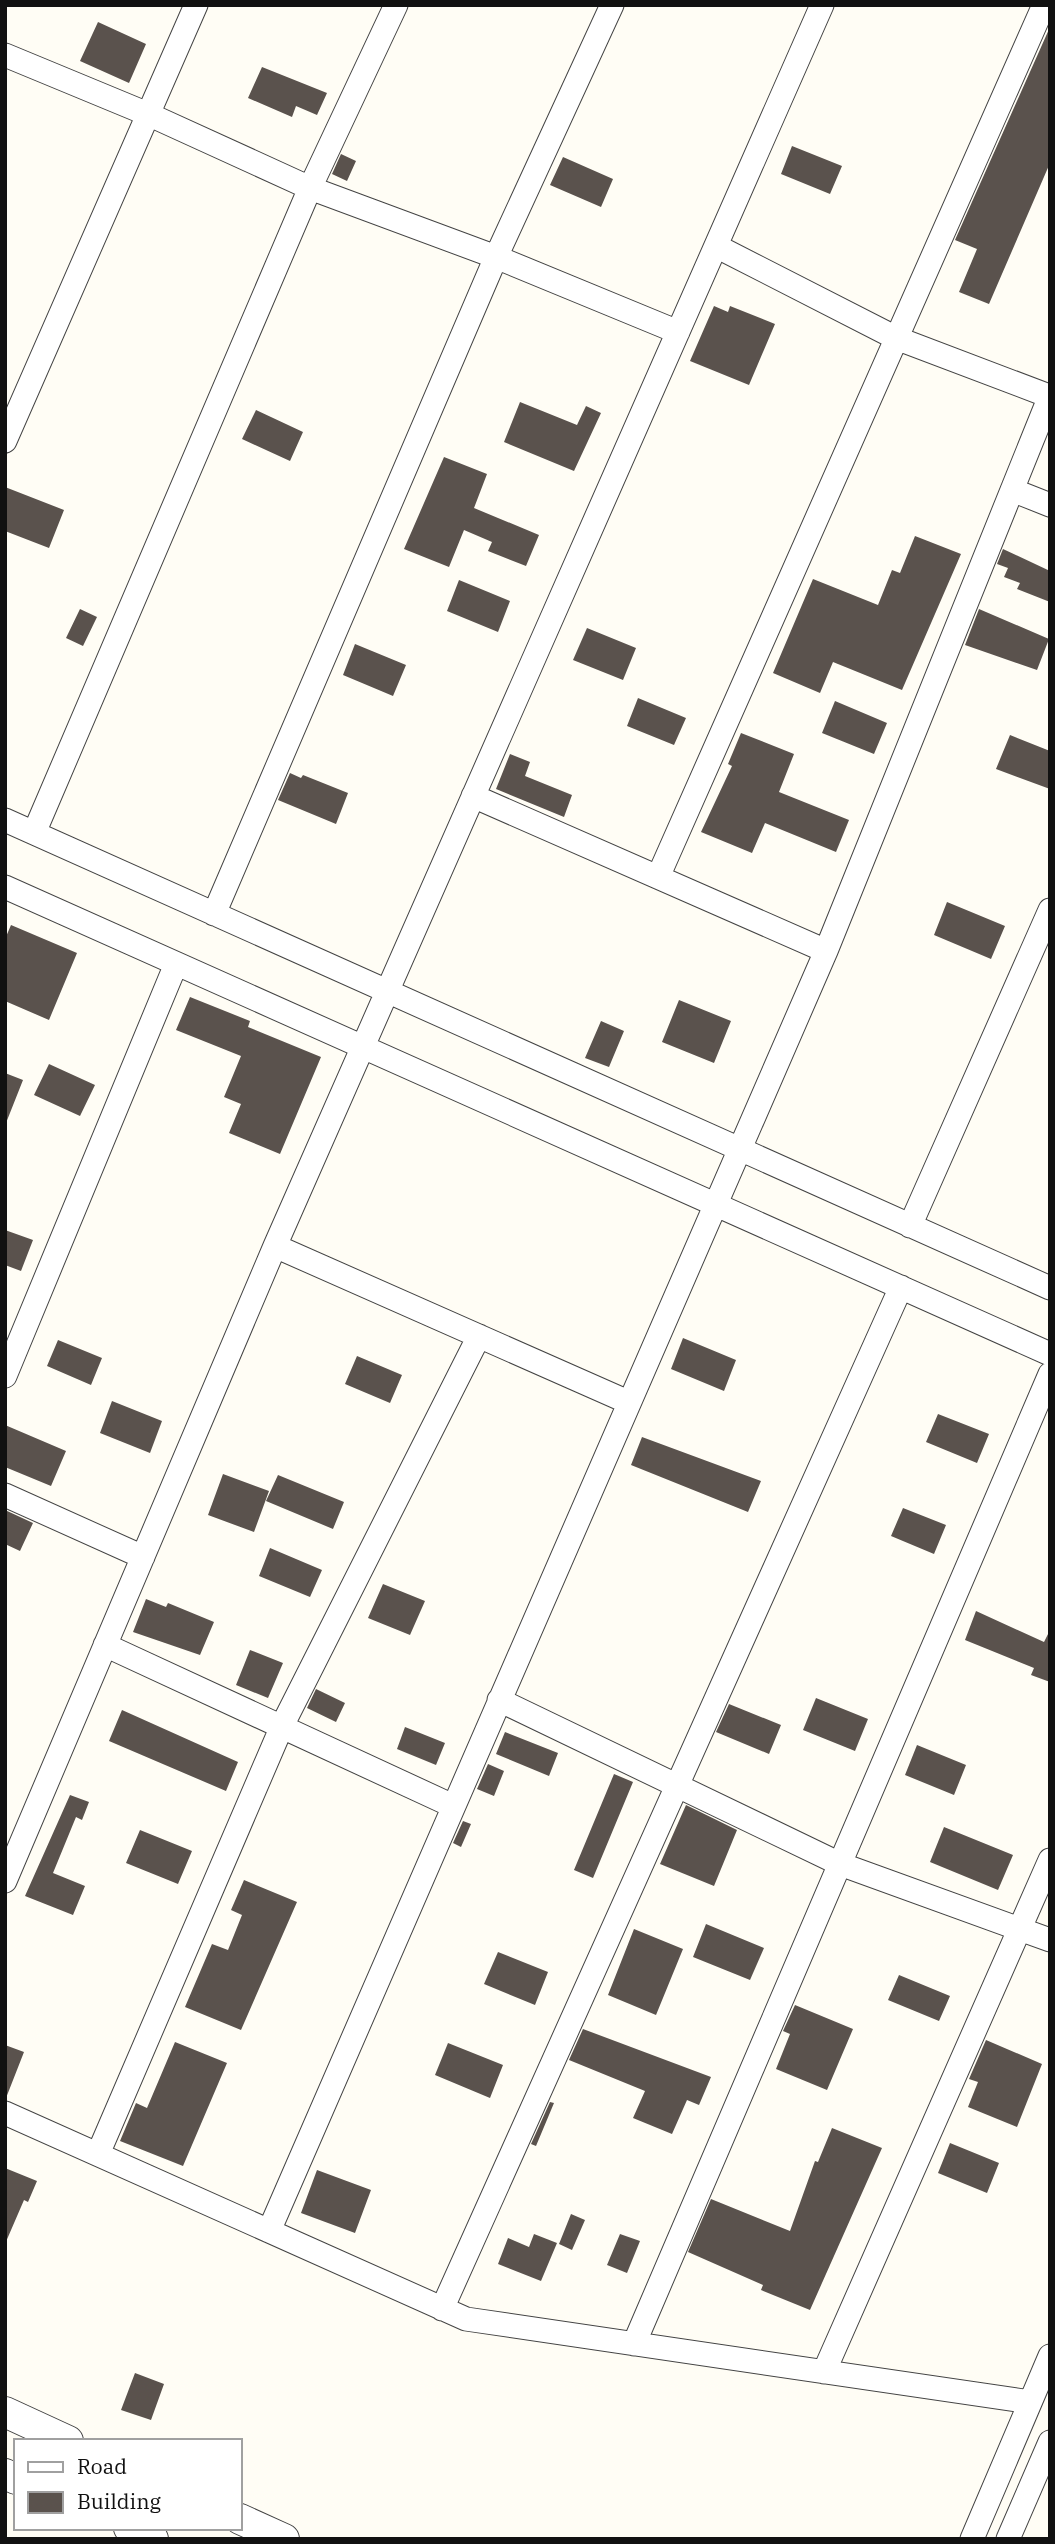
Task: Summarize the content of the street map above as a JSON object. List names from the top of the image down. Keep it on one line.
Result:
{"legend":["Road","Building"]}
